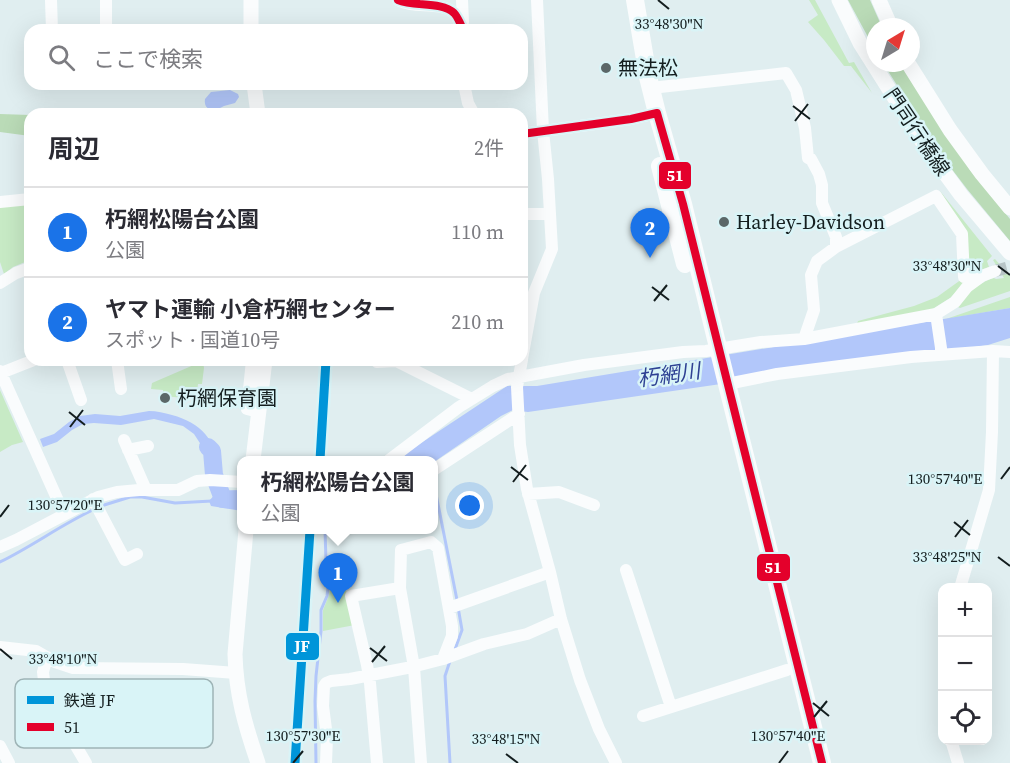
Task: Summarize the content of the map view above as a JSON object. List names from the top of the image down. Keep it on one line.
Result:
{"streets":{"main road":["門司行橋線"]},"water":["朽網川"],"places":["無法松","Harley-Davidson","朽網保育園"],"lines":["transit line 51","rail line JF"],"legend":["鉄道 JF","51"],"north":"top right","page":{"search":"ここで検索","heading":["周辺","2件"],"list":[{"mark":"1","name":"朽網松陽台公園","note":"公園","value":"110 m"},{"mark":"2","name":"ヤマト運輸 小倉朽網センター","note":"スポット · 国道10号","value":"210 m"}],"pins":["2","1"],"popup":["朽網松陽台公園","公園"],"map_buttons":["+","−"]},"coordinates":["33°48'30\"N","130°57'40\"E","130°57'20\"E","33°48'25\"N","33°48'10\"N","130°57'30\"E","33°48'15\"N"]}
